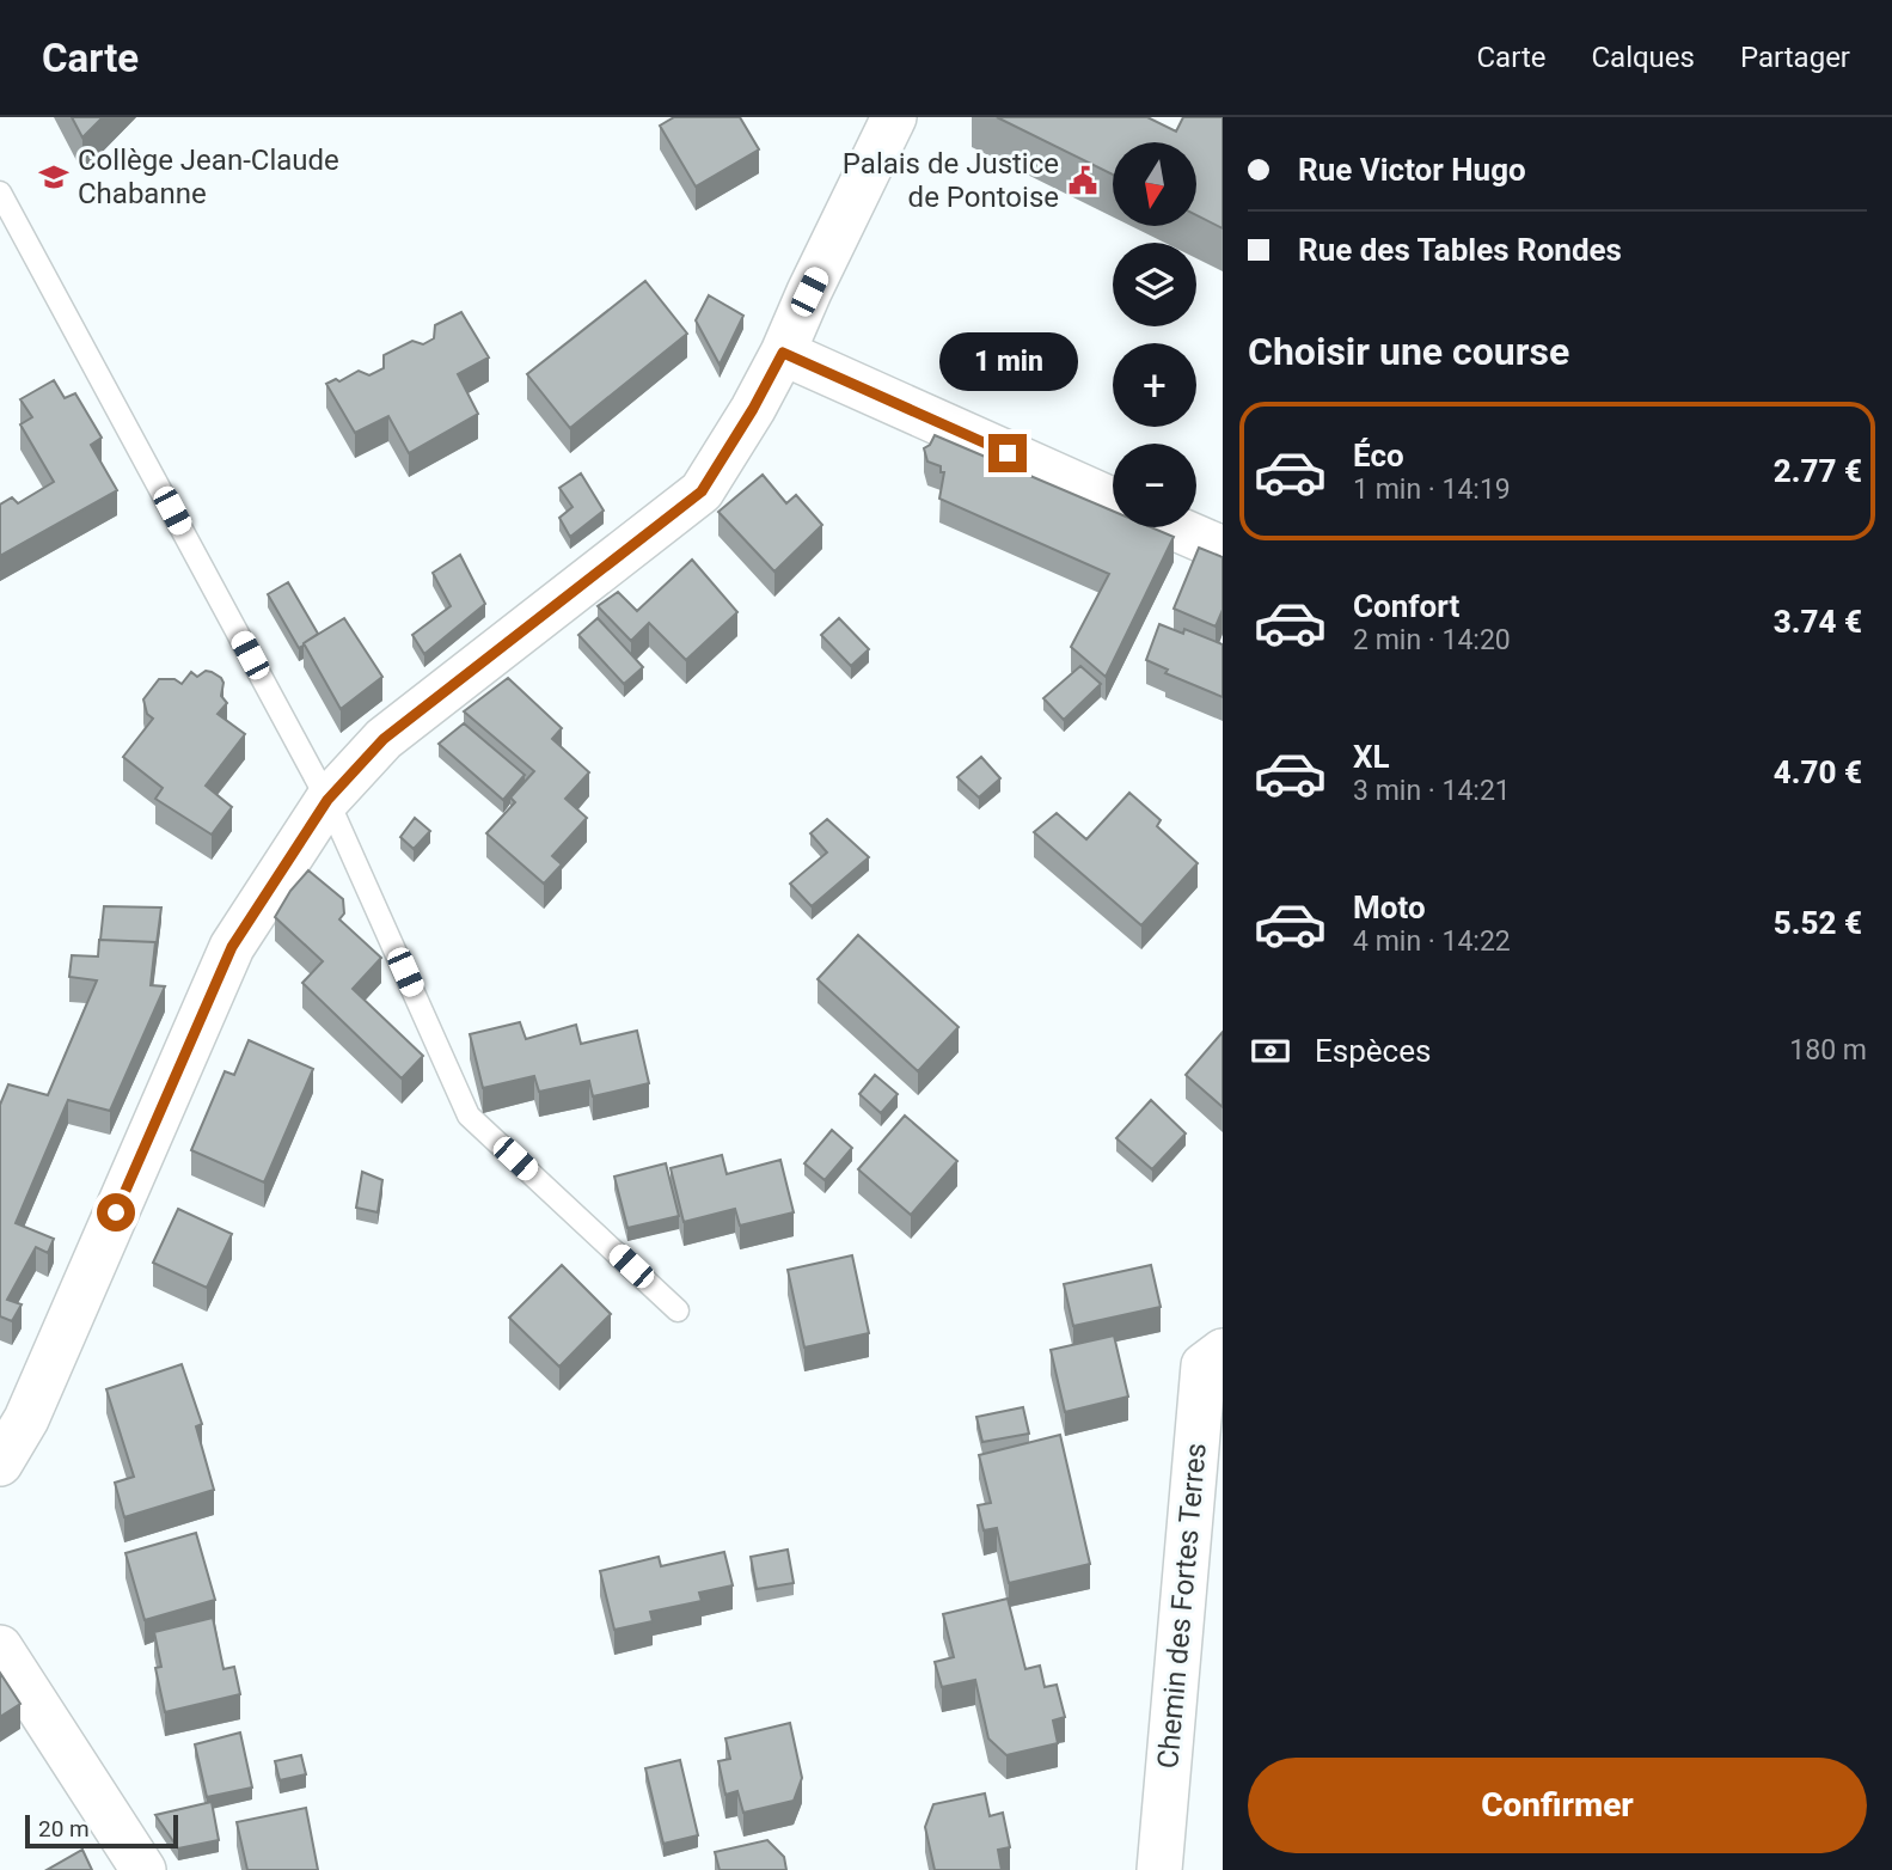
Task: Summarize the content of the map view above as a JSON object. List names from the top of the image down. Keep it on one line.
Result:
{"streets":{"street":["Chemin des Fortes Terres"]},"places":{"school or university":["Collège Jean-Claude Chabanne"],"public building":["Palais de Justice de Pontoise"]},"scale_bar":"20 m","north":"bottom","page":{"header":"Carte","nav":["Carte","Calques","Partager"],"banner":["Rue Victor Hugo","Rue des Tables Rondes"],"map_buttons":["+","−"],"heading":"Choisir une course","bubble":"1 min","list":[{"name":"Éco","note":"1 min · 14:19","value":"2.77 €"},{"name":"Confort","note":"2 min · 14:20","value":"3.74 €"},{"name":"XL","note":"3 min · 14:21","value":"4.70 €"},{"name":"Moto","note":"4 min · 14:22","value":"5.52 €"}],"pay":["Espèces","180 m"],"buttons":"Confirmer","scale":"20 m"}}
